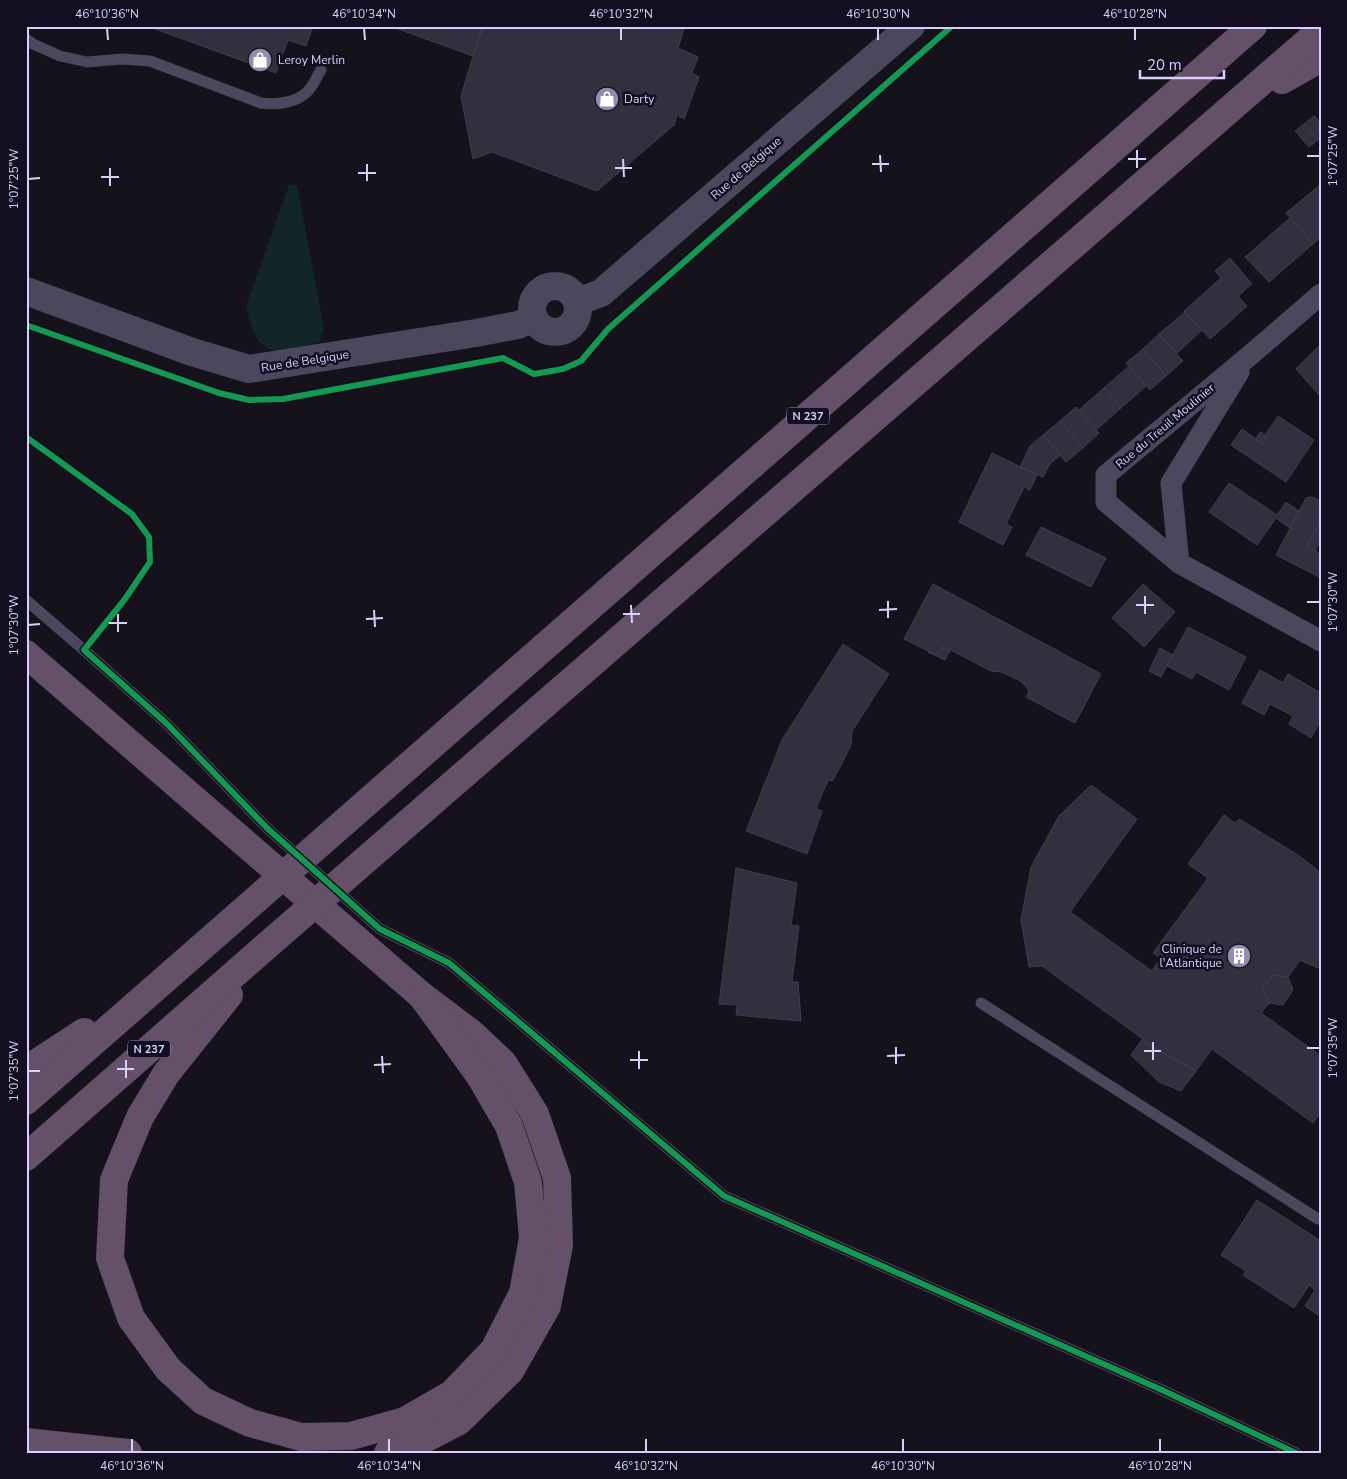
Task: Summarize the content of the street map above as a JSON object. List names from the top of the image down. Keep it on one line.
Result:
{"streets":{"highway":["N 237"],"street":["Rue de Belgique","Rue du Treuil Moulinier"]},"places":{"shop":["Leroy Merlin","Darty"],"building":["Clinique de l'Atlantique"]},"scale_bar":"20 m","coordinates":["46°10'36\"N","46°10'34\"N","46°10'32\"N","46°10'30\"N","46°10'28\"N","1°07'25\"W","1°07'30\"W","1°07'35\"W"]}
